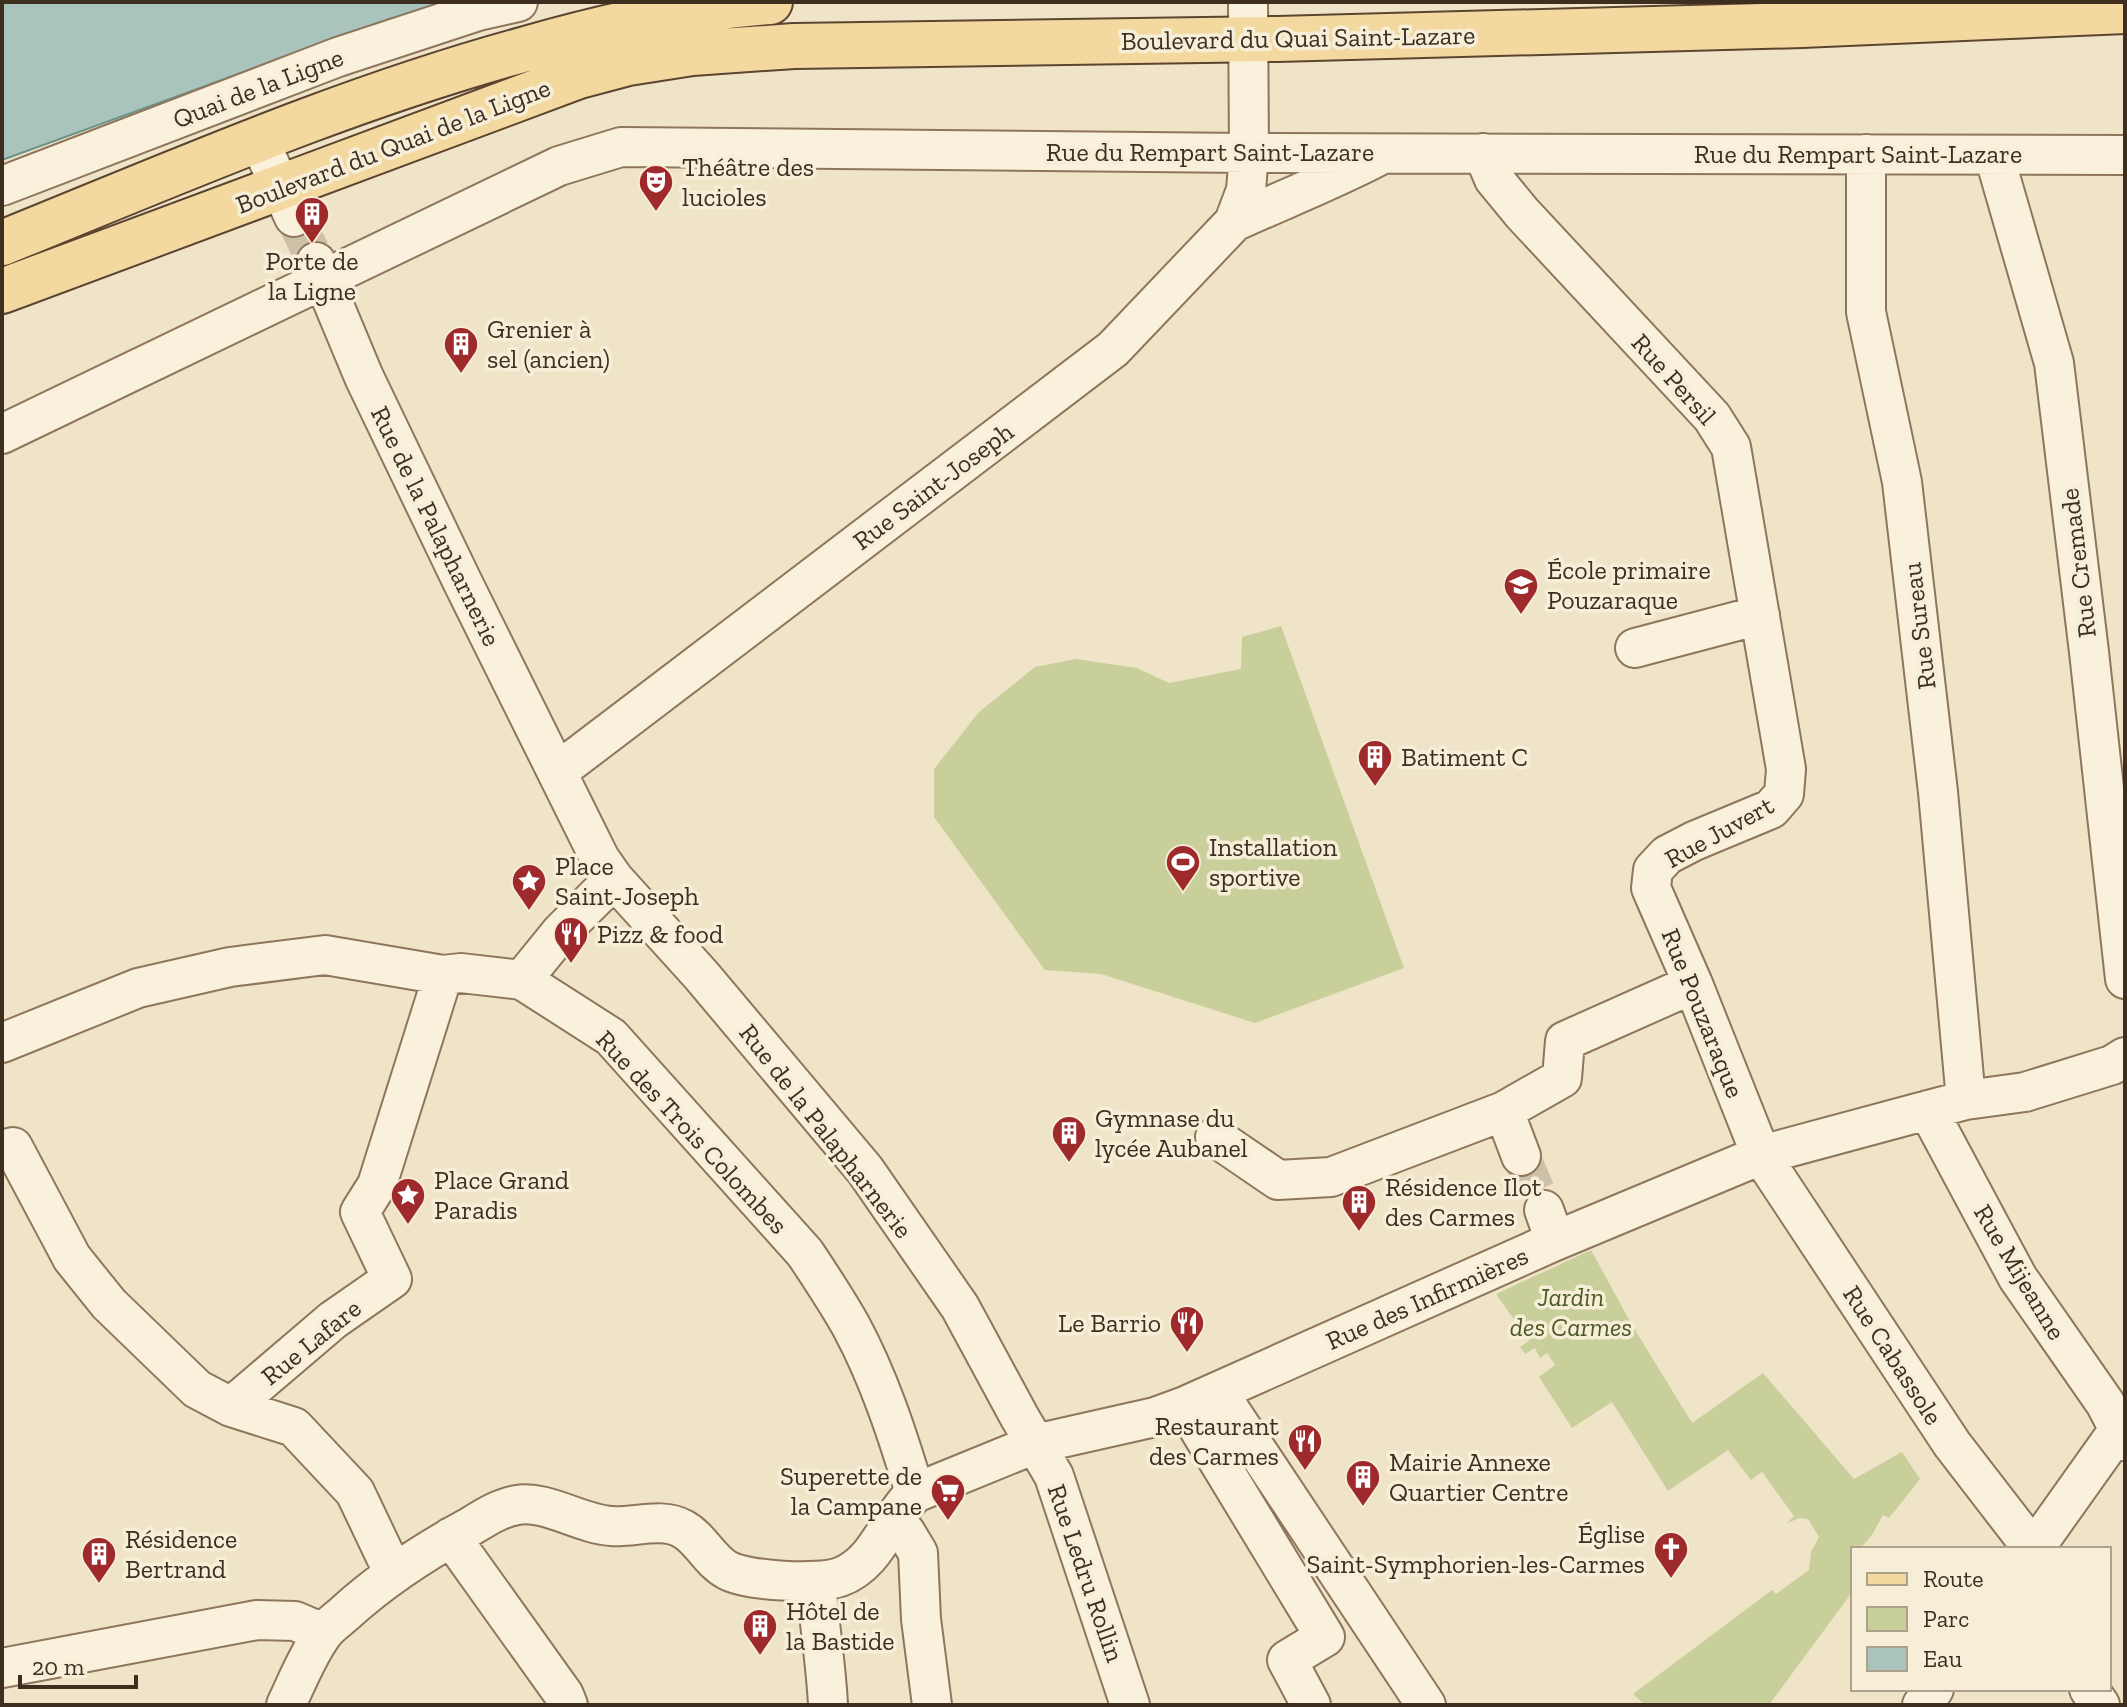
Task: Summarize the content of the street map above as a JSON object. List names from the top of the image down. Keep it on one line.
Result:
{"streets":{"main road":["Boulevard du Quai Saint-Lazare","Boulevard du Quai de la Ligne"],"street":["Quai de la Ligne","Rue du Rempart Saint-Lazare","Rue Persil","Rue Saint-Joseph","Rue de la Palapharnerie","Rue Cremade","Rue Sureau","Rue Juvert","Rue Pouzaraque","Rue des Trois Colombes","Rue Mijeanne","Rue des Infirmières","Rue Lafare","Rue Cabassole","Rue Ledru Rollin"]},"crossings":[["Boulevard du Quai Saint-Lazare","Boulevard du Quai de la Ligne"],["Boulevard du Quai Saint-Lazare","Rue Saint-Joseph"],["Rue du Rempart Saint-Lazare","Rue Persil"],["Rue du Rempart Saint-Lazare","Rue Saint-Joseph"],["Rue du Rempart Saint-Lazare","Rue de la Palapharnerie"],["Rue du Rempart Saint-Lazare","Rue Cremade"],["Rue du Rempart Saint-Lazare","Rue Sureau"],["Rue Persil","Rue Juvert"],["Rue Saint-Joseph","Rue de la Palapharnerie"],["Rue de la Palapharnerie","Rue des Infirmières"],["Rue de la Palapharnerie","Rue Ledru Rollin"],["Rue Sureau","Rue des Infirmières"],["Rue Juvert","Rue Pouzaraque"],["Rue Pouzaraque","Rue des Infirmières"],["Rue Pouzaraque","Rue Cabassole"],["Rue des Trois Colombes","Rue des Infirmières"],["Rue des Trois Colombes","Rue Lafare"],["Rue Mijeanne","Rue des Infirmières"],["Rue des Infirmières","Rue Cabassole"],["Rue des Infirmières","Rue Ledru Rollin"]],"parks":["Jardin des Carmes"],"places":{"theatre":["Théâtre des lucioles"],"building":["Porte de la Ligne","Grenier à sel (ancien)","Batiment C","Gymnase du lycée Aubanel","Résidence Ilot des Carmes","Mairie Annexe Quartier Centre","Résidence Bertrand","Hôtel de la Bastide"],"school or university":["École primaire Pouzaraque"],"sports":["Installation sportive"],"place":["Place Saint-Joseph","Place Grand Paradis"],"restaurant":["Pizz & food","Le Barrio","Restaurant des Carmes"],"supermarket":["Superette de la Campane"],"church":["Église Saint-Symphorien-les-Carmes"]},"legend":["Route","Parc","Eau"],"scale_bar":"20 m"}
